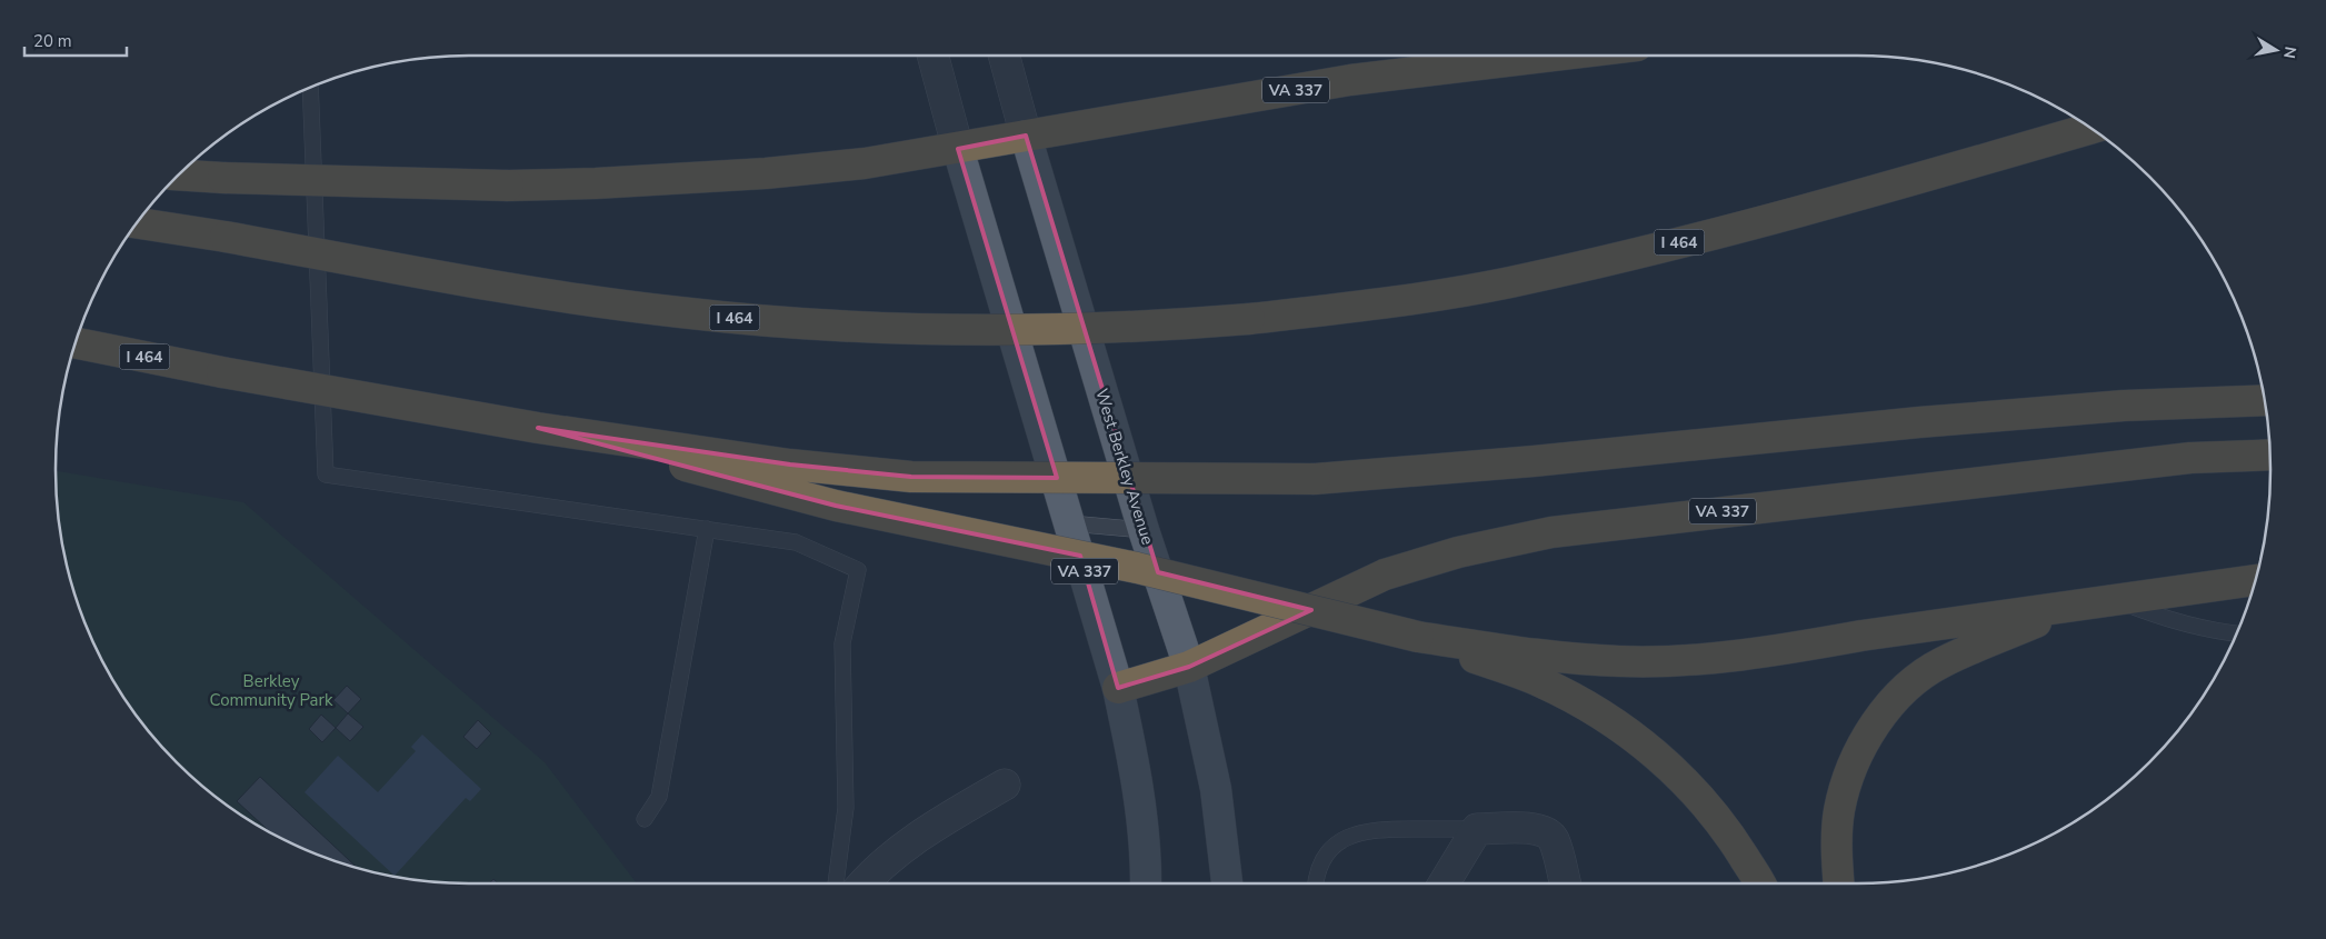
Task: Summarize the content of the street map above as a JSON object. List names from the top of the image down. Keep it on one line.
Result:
{"streets":{"highway":["VA 337","I 464"],"main road":["West Berkley Avenue"]},"crossings":[["VA 337","West Berkley Avenue"]],"parks":["Berkley Community Park"],"scale_bar":"20 m","north":"right"}
